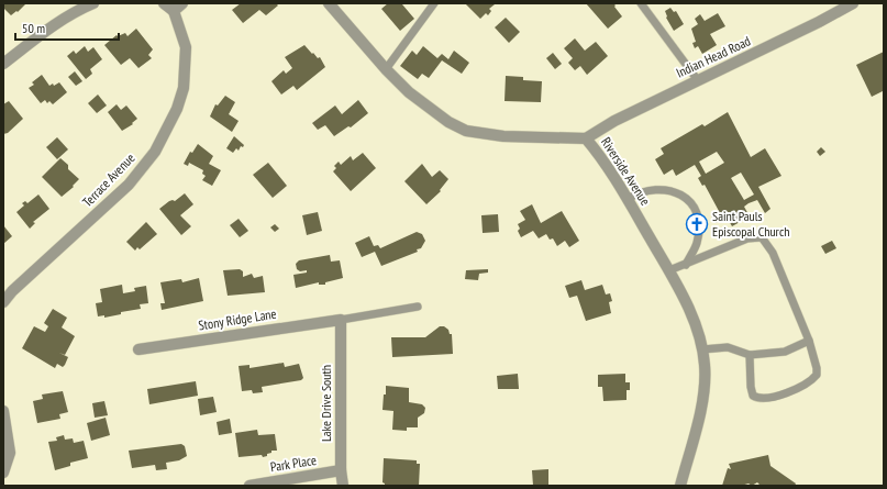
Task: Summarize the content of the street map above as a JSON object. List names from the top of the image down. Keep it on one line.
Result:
{"streets":{"street":["Indian Head Road","Riverside Avenue","Terrace Avenue","Stony Ridge Lane","Lake Drive South","Park Place"]},"crossings":[["Indian Head Road","Riverside Avenue"],["Stony Ridge Lane","Lake Drive South"],["Lake Drive South","Park Place"]],"places":{"church":["Saint Pauls Episcopal Church"]},"scale_bar":"50 m"}
